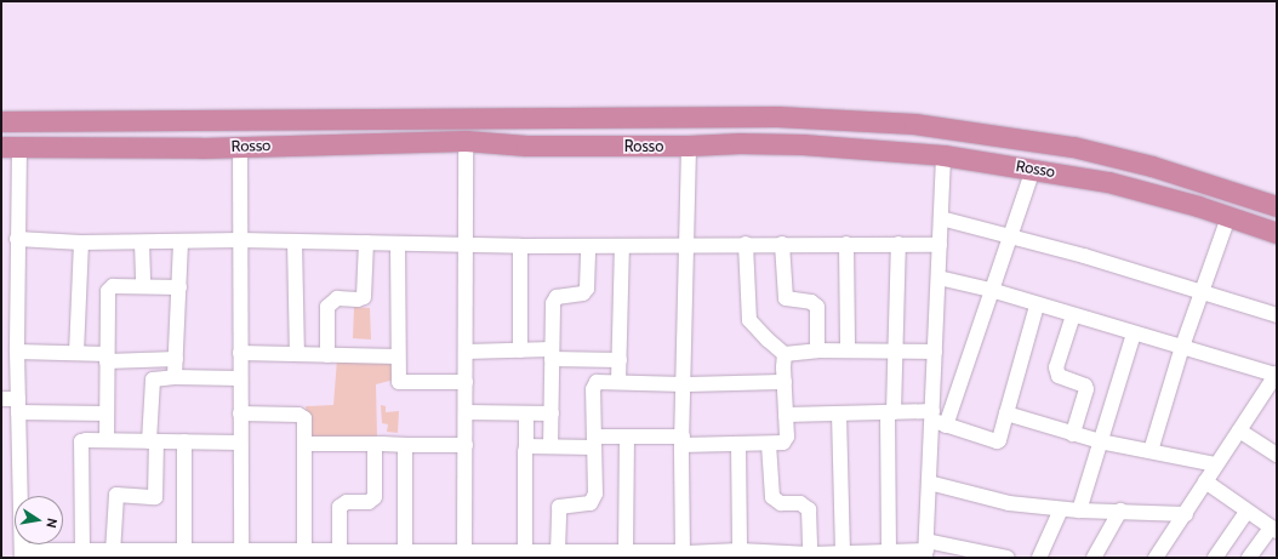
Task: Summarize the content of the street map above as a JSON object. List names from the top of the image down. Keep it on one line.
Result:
{"streets":{"highway":["Rosso"]},"north":"right"}
